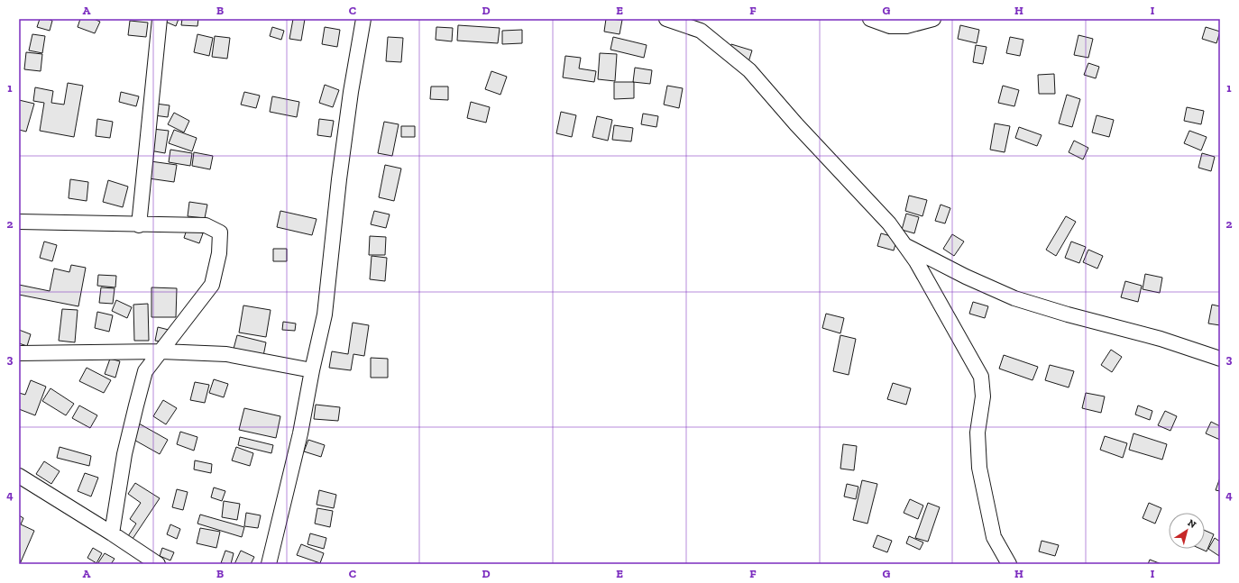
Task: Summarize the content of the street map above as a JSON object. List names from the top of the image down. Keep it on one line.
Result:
{"north":"top right","grid":{"columns":["A","B","C","D","E","F","G","H","I"],"rows":["1","2","3","4"]}}
